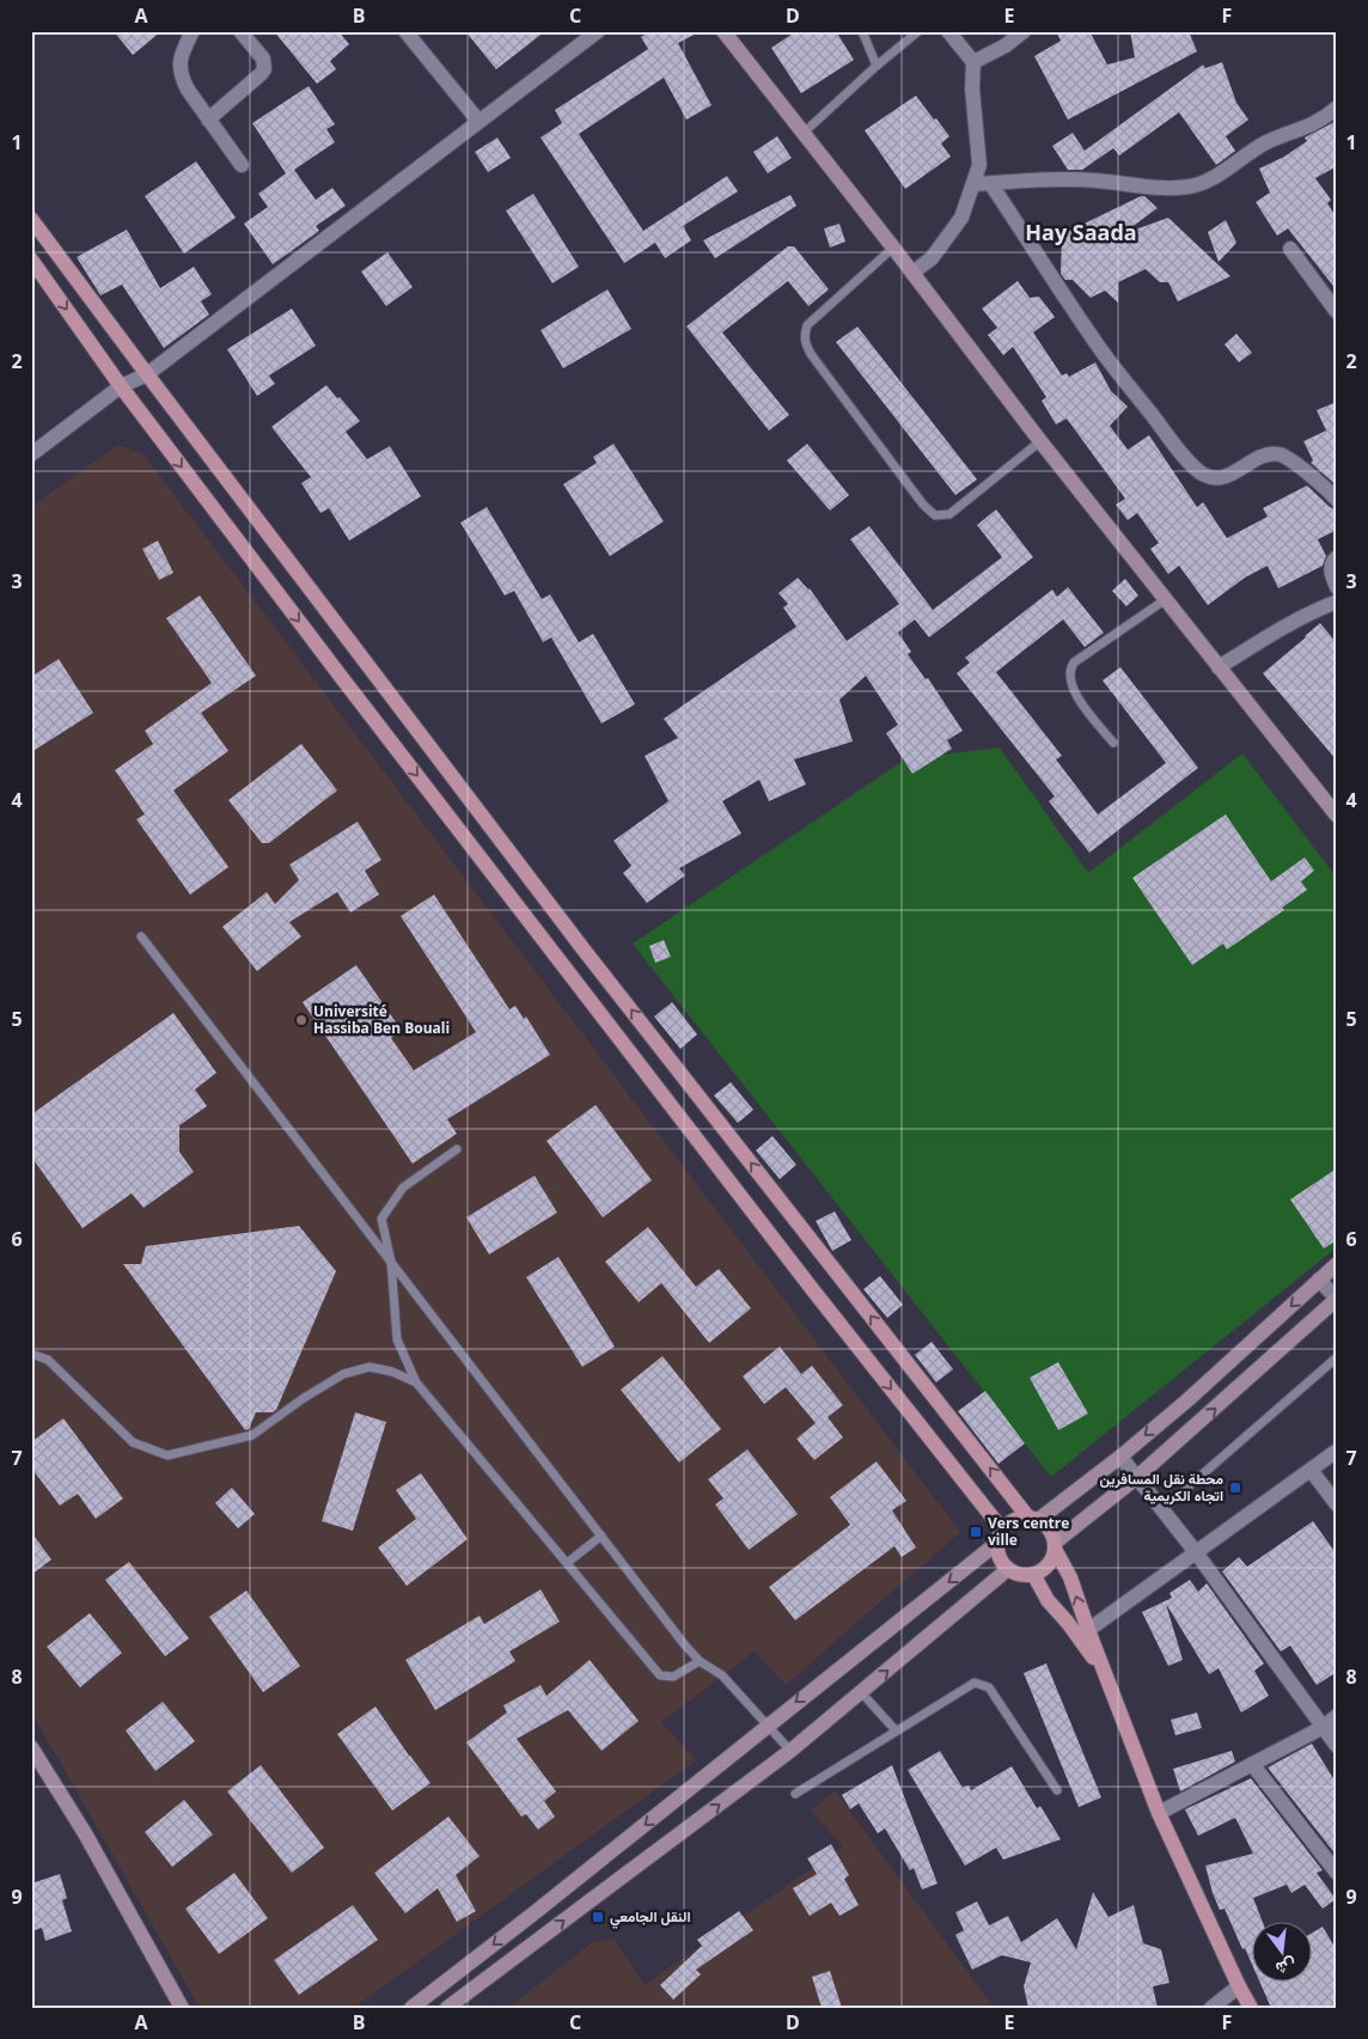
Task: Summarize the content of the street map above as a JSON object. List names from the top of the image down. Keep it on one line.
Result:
{"districts":["Hay Saada"],"places":{"other":["Université Hassiba Ben Bouali"],"transit":["محطة نقل المسافرين اتجاه الكريمية","Vers centre ville","النقل الجامعي"]},"north":"bottom","grid":{"columns":["A","B","C","D","E","F"],"rows":["1","2","3","4","5","6","7","8","9"]}}
